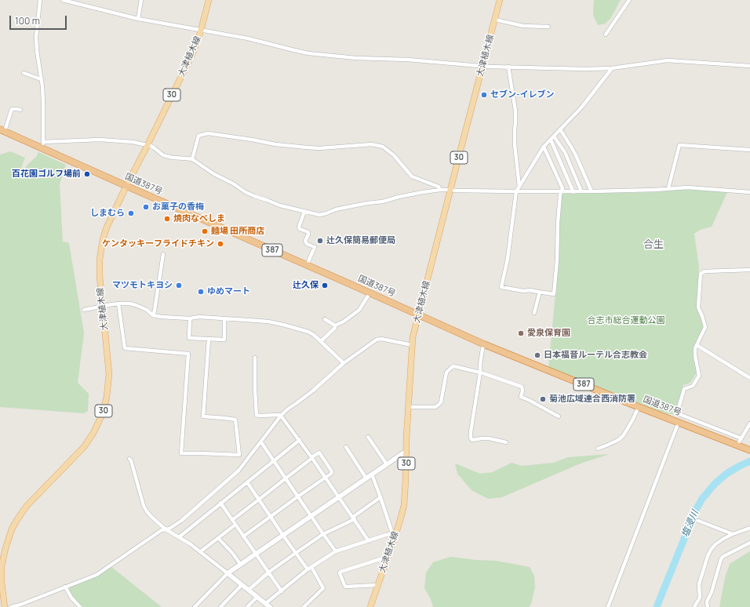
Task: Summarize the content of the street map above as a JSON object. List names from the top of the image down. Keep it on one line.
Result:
{"streets":{"highway":["国道387号","387"],"main road":["大津植木線","30"]},"crossings":[["大津植木線","国道387号"]],"districts":["合生"],"water":["塩浸川"],"parks":["合志市総合運動公園"],"places":["セブン-イレブン","百花園ゴルフ場前","お菓子の香梅","しまむら","焼肉なべしま","麺場 田所商店","辻久保簡易郵便局","ケンタッキーフライドチキン","マツモトキヨシ","辻久保","ゆめマート","愛泉保育園","日本福音ルーテル合志教会","菊池広域連合西消防署"],"scale_bar":"100 m"}
